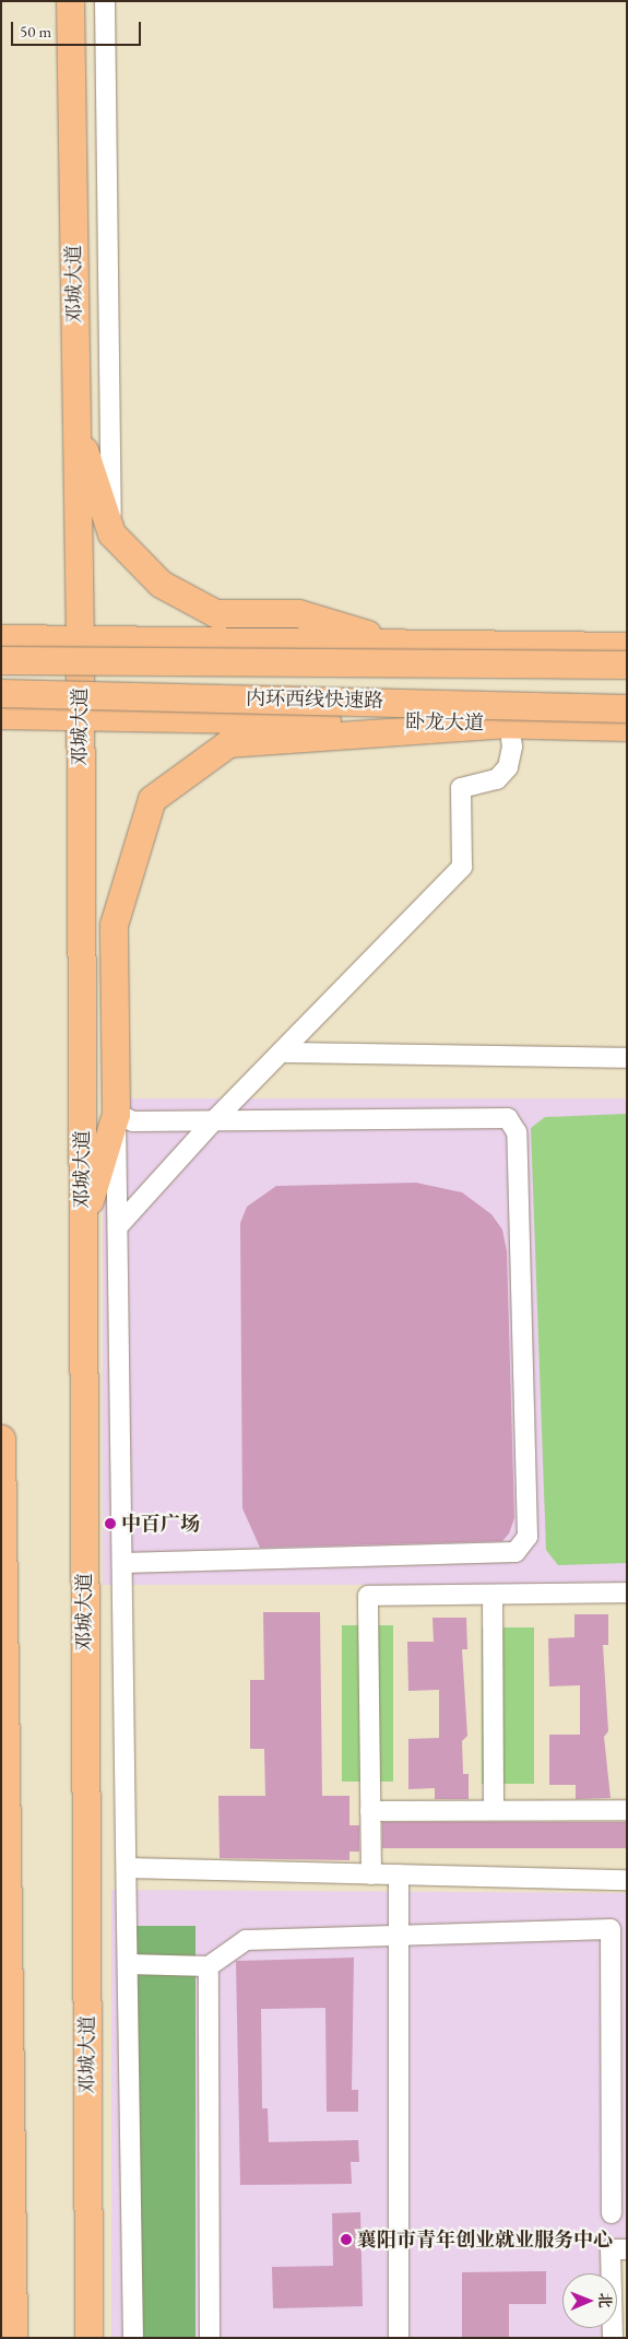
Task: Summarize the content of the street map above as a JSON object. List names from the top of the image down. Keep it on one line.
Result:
{"streets":{"highway":["邓城大道","内环西线快速路","卧龙大道"]},"crossings":[["邓城大道","卧龙大道"]],"places":["中百广场","襄阳市青年创业就业服务中心"],"scale_bar":"50 m","north":"right"}
